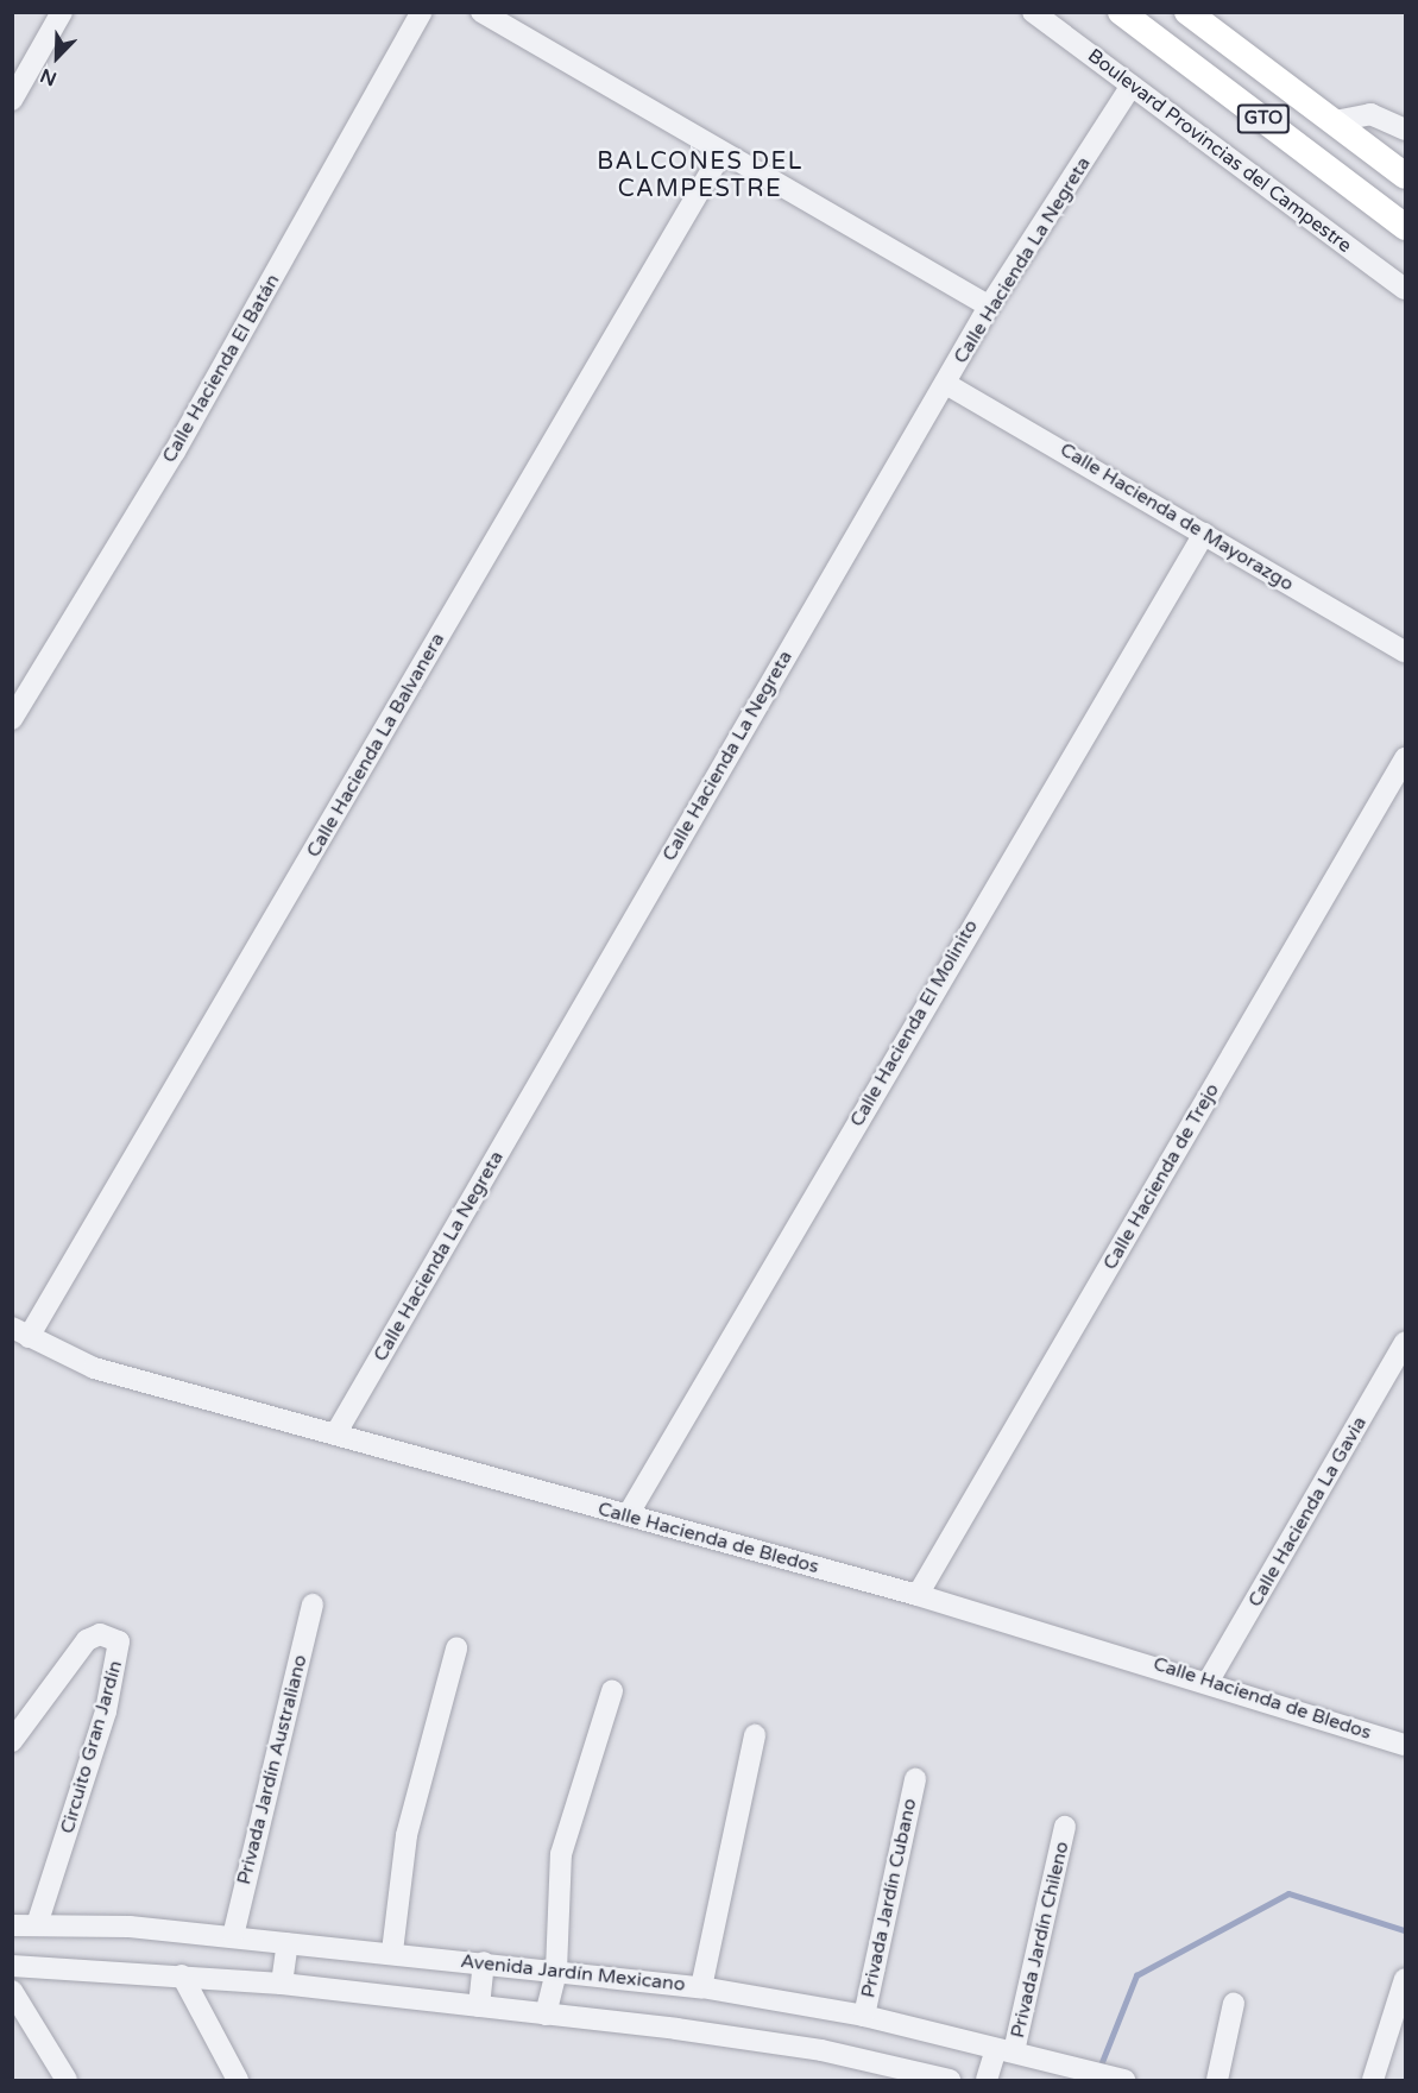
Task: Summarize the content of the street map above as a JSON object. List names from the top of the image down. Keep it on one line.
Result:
{"streets":{"main road":["GTO"],"street":["Boulevard Provincias del Campestre","Calle Hacienda La Negreta","Calle Hacienda El Batán","Calle Hacienda de Mayorazgo","Calle Hacienda La Balvanera","Calle Hacienda El Molinito","Calle Hacienda de Trejo","Calle Hacienda La Gavia","Calle Hacienda de Bledos","Circuito Gran Jardín","Privada Jardín Australiano","Privada Jardín Cubano","Privada Jardín Chileno","Avenida Jardín Mexicano"]},"crossings":[["Boulevard Provincias del Campestre","Calle Hacienda La Negreta"],["Calle Hacienda La Negreta","Calle Hacienda de Mayorazgo"],["Calle Hacienda La Negreta","Calle Hacienda de Bledos"],["Calle Hacienda de Mayorazgo","Calle Hacienda El Molinito"],["Calle Hacienda La Balvanera","Calle Hacienda de Bledos"],["Calle Hacienda El Molinito","Calle Hacienda de Bledos"],["Calle Hacienda de Trejo","Calle Hacienda de Bledos"],["Calle Hacienda La Gavia","Calle Hacienda de Bledos"],["Circuito Gran Jardín","Avenida Jardín Mexicano"],["Privada Jardín Australiano","Avenida Jardín Mexicano"],["Privada Jardín Cubano","Avenida Jardín Mexicano"],["Privada Jardín Chileno","Avenida Jardín Mexicano"]],"districts":["BALCONES DEL CAMPESTRE"],"north":"bottom left"}
